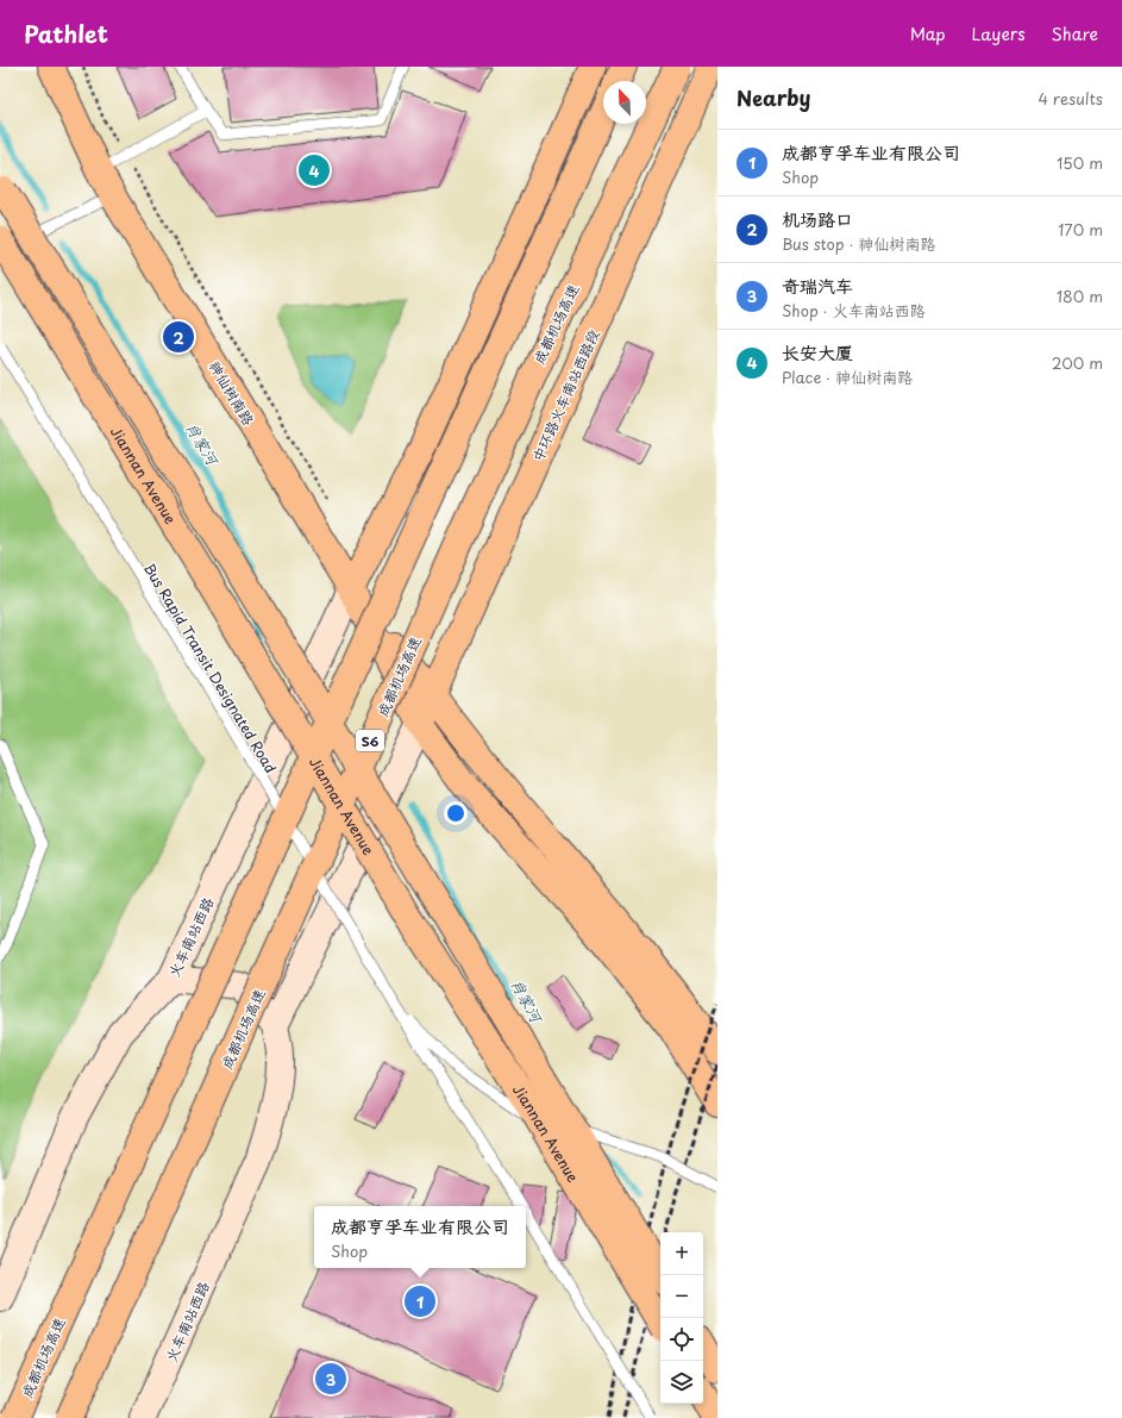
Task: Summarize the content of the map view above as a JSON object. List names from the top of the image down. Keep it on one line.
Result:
{"streets":{"main road":["成都机场高速","神仙树南路","中环路火车南站西路段","Jiannan Avenue","S6","火车南站西路"],"lane":["Bus Rapid Transit Designated Road"]},"crossings":[["神仙树南路","火车南站西路"]],"water":["肖家河"],"north":"top left","page":{"header":"Pathlet","nav":["Map","Layers","Share"],"heading":["Nearby","4 results"],"list":[{"mark":"1","name":"成都亨孚车业有限公司","note":"Shop","value":"150 m"},{"mark":"2","name":"机场路口","note":"Bus stop · 神仙树南路","value":"170 m"},{"mark":"3","name":"奇瑞汽车","note":"Shop · 火车南站西路","value":"180 m"},{"mark":"4","name":"长安大厦","note":"Place · 神仙树南路","value":"200 m"}],"pins":["4","2","1","3"],"popup":["成都亨孚车业有限公司","Shop"],"map_buttons":["+","−"]}}
